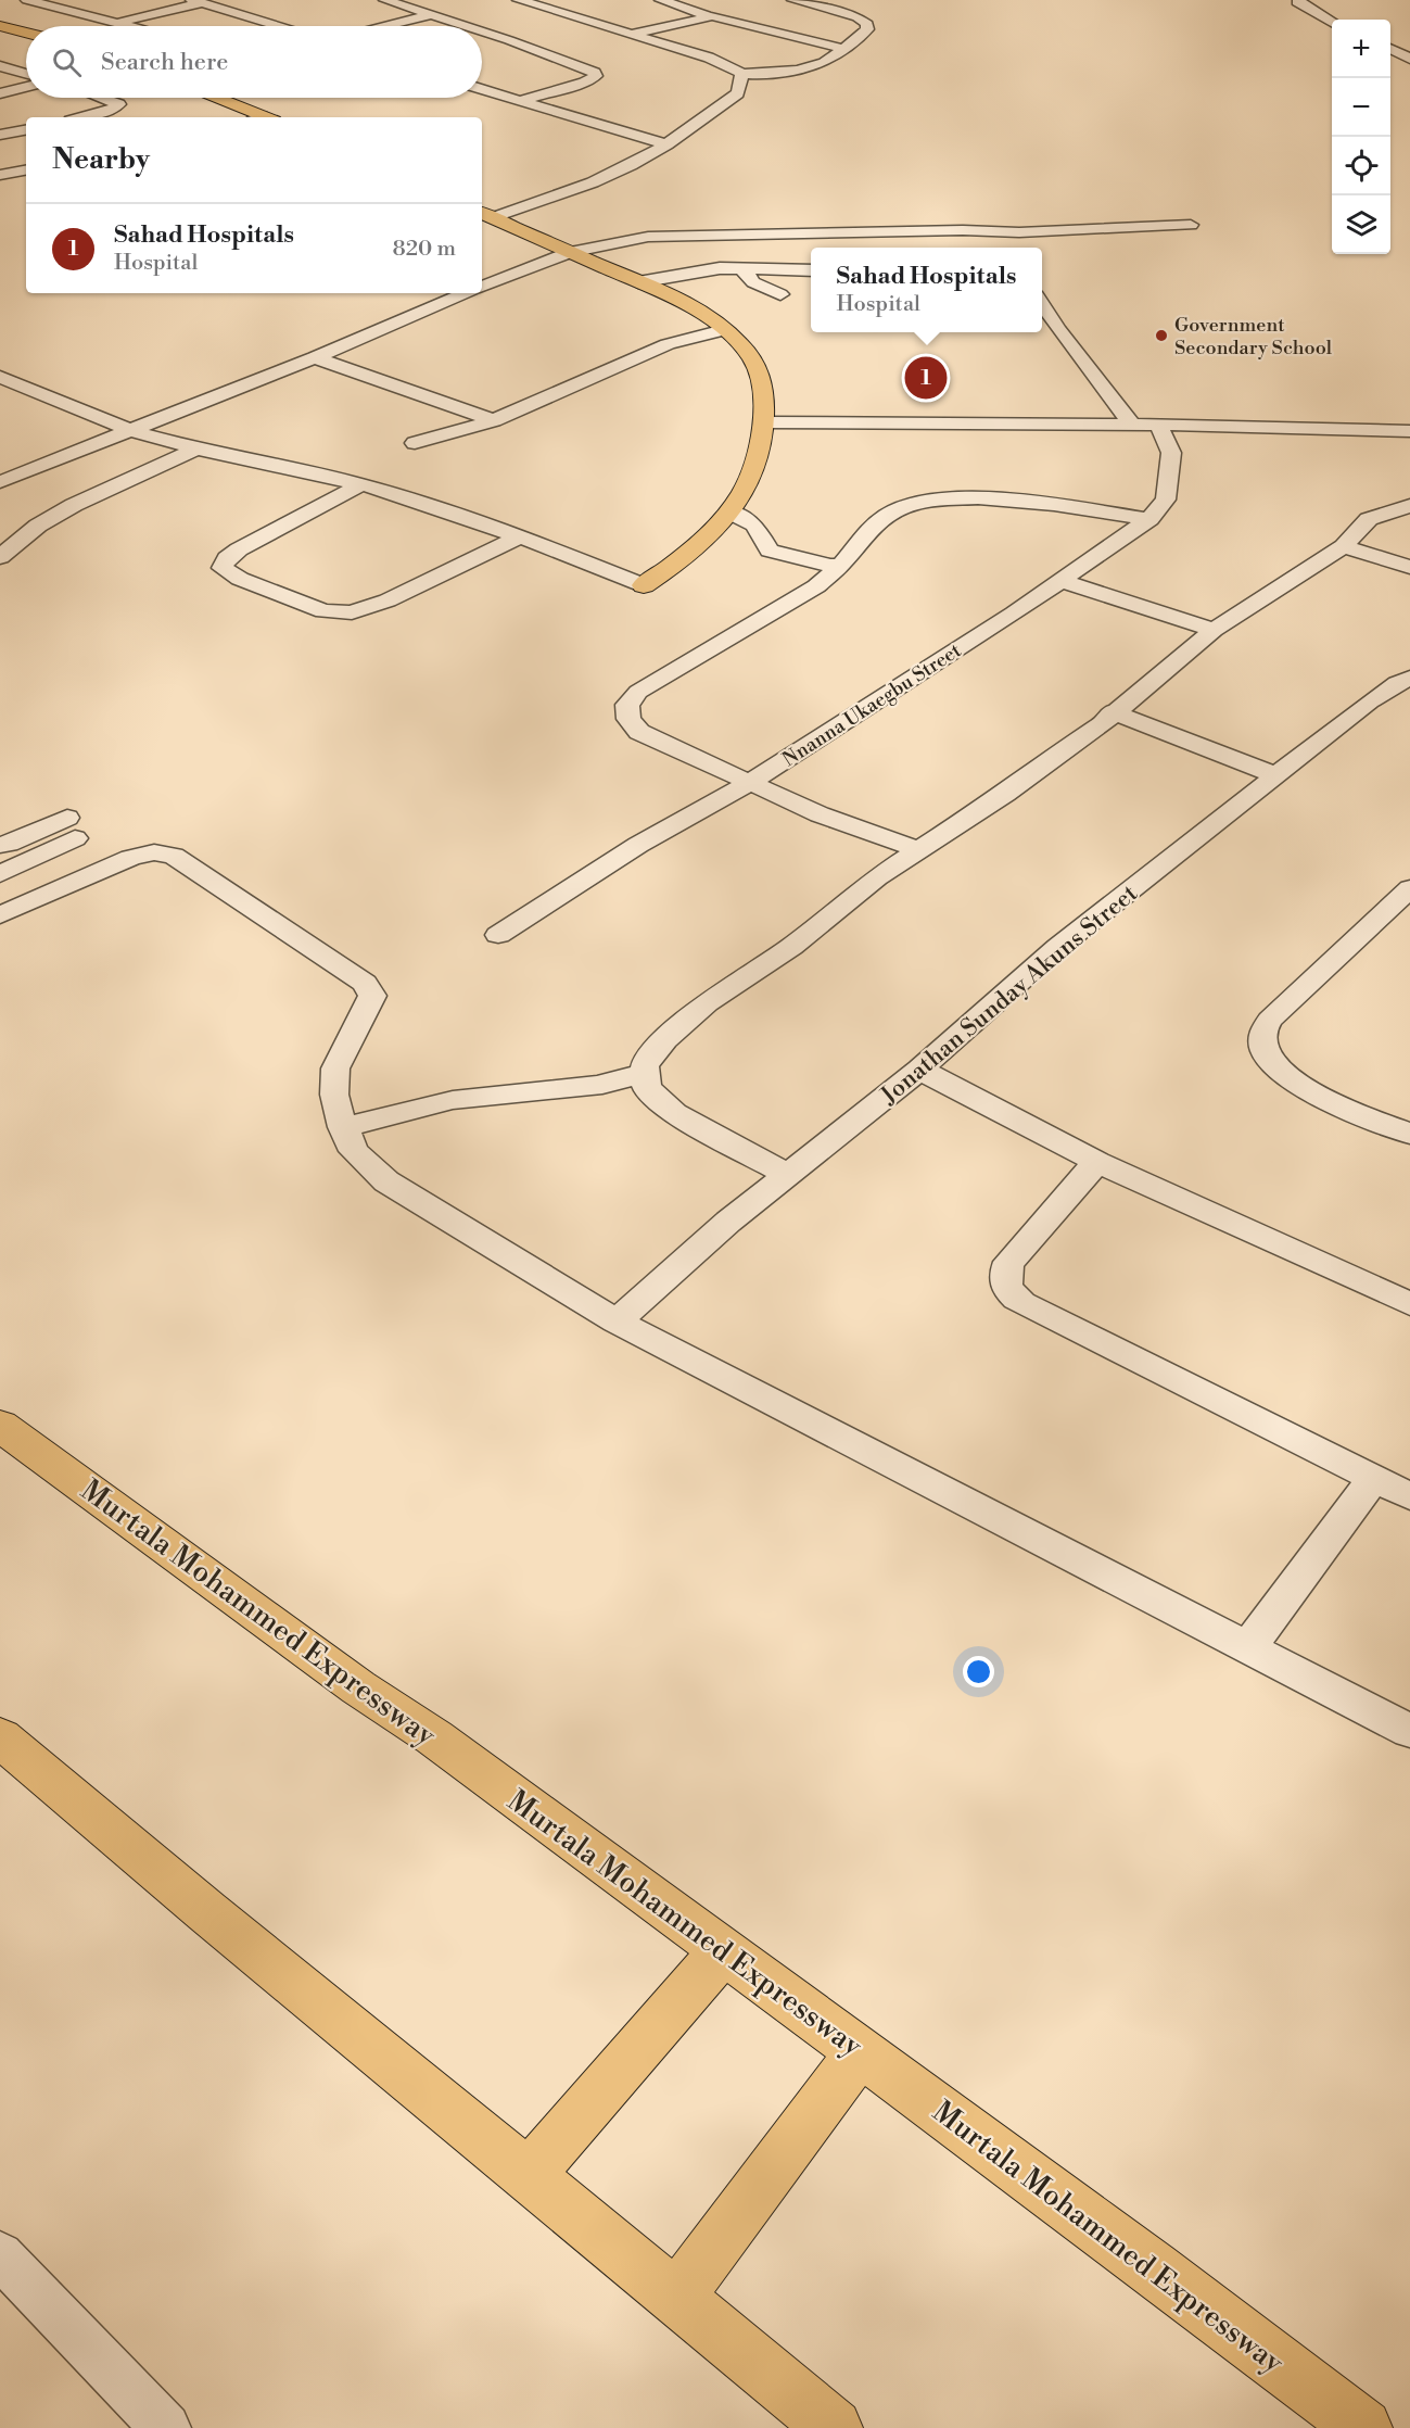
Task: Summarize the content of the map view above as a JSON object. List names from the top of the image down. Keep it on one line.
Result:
{"streets":{"main road":["Murtala Mohammed Expressway"],"street":["Nnanna Ukaegbu Street","Jonathan Sunday Akuns Street"]},"places":["Government Secondary School"],"page":{"map_buttons":["+","−"],"search":"Search here","heading":"Nearby","list":[{"mark":"1","name":"Sahad Hospitals","note":"Hospital","value":"820 m"}],"popup":["Sahad Hospitals","Hospital"],"pins":"1"}}
